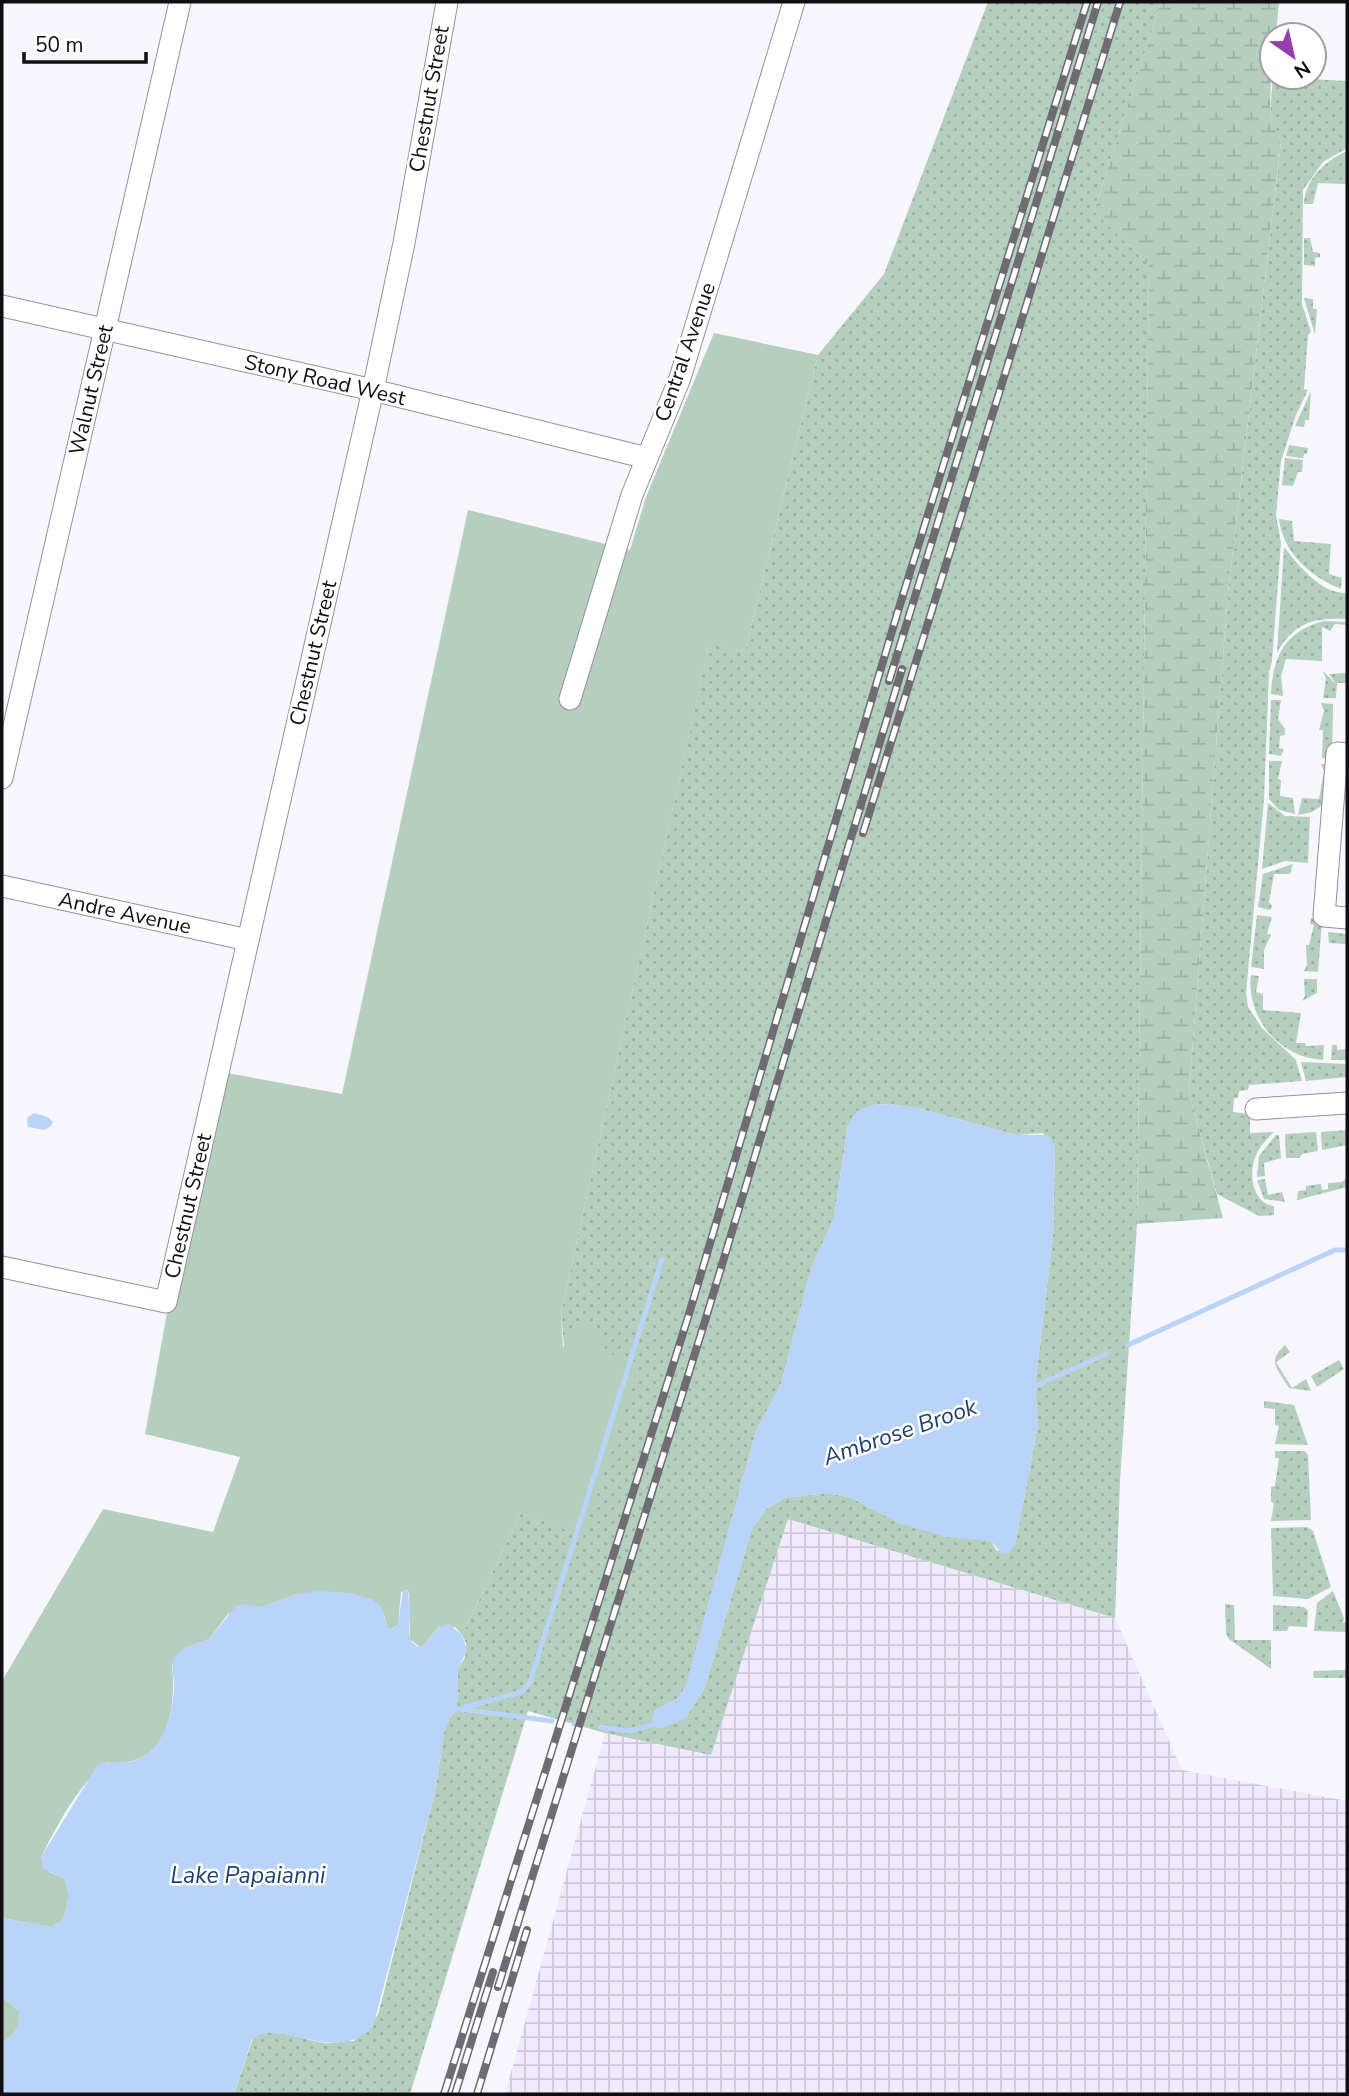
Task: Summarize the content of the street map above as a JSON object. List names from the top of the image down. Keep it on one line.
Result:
{"streets":{"street":["Chestnut Street","Central Avenue","Stony Road West","Walnut Street","Andre Avenue"]},"crossings":[["Chestnut Street","Stony Road West"],["Chestnut Street","Andre Avenue"],["Central Avenue","Stony Road West"],["Stony Road West","Walnut Street"]],"water":["Ambrose Brook","Lake Papaianni"],"scale_bar":"50 m","north":"bottom right"}
